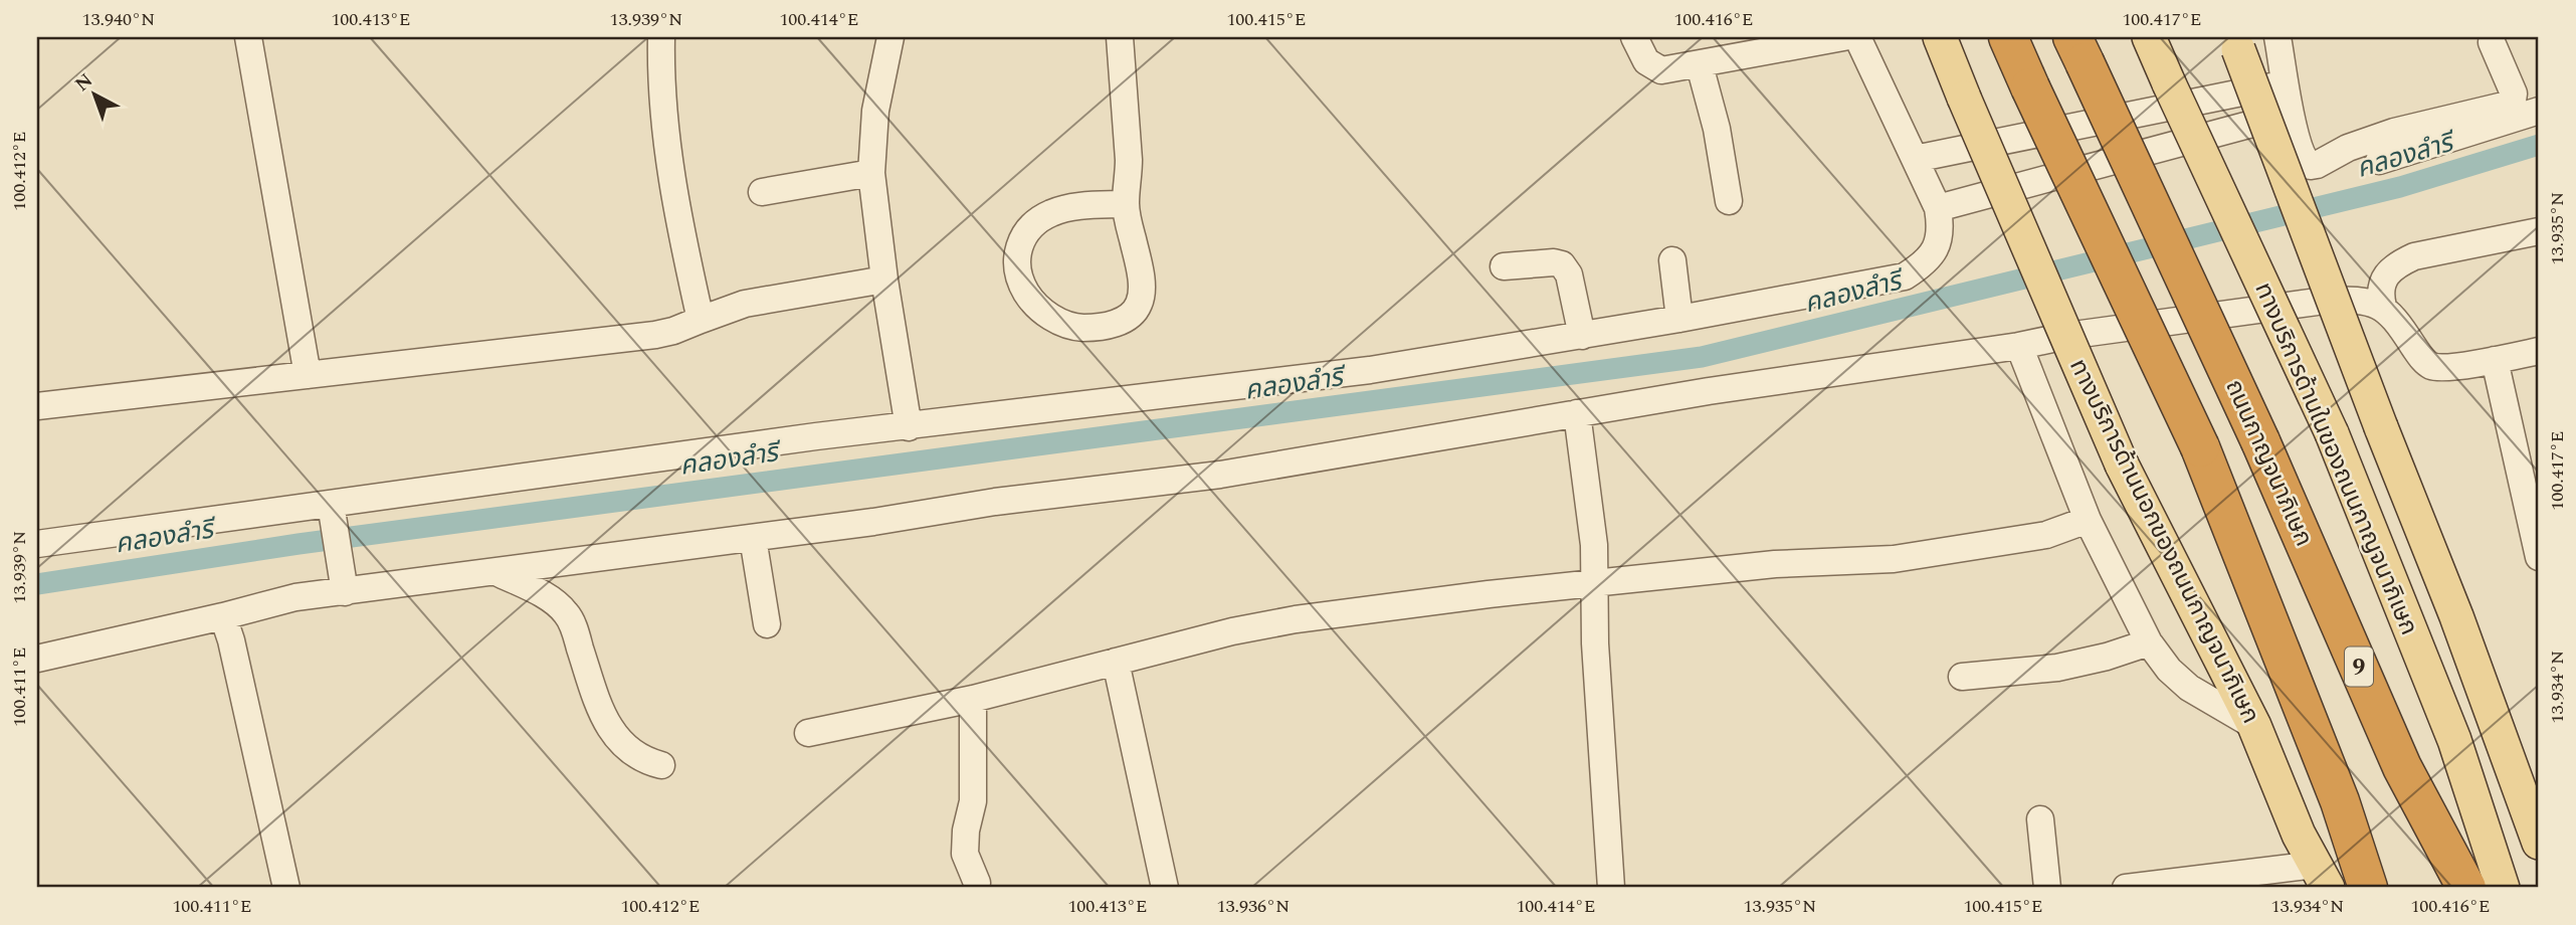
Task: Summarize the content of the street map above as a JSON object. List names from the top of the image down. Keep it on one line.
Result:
{"streets":{"highway":["ถนนกาญจนาภิเษก","9"],"main road":["ทางบริการด้านในของถนนกาญจนาภิเษก","ทางบริการด้านนอกของถนนกาญจนาภิเษก"]},"water":["คลองลำรี"],"north":"top left","coordinates":["13.940°N","100.413°E","13.939°N","100.414°E","100.415°E","100.416°E","100.417°E","100.412°E","13.935°N","100.411°E","13.934°N","13.936°N"]}
